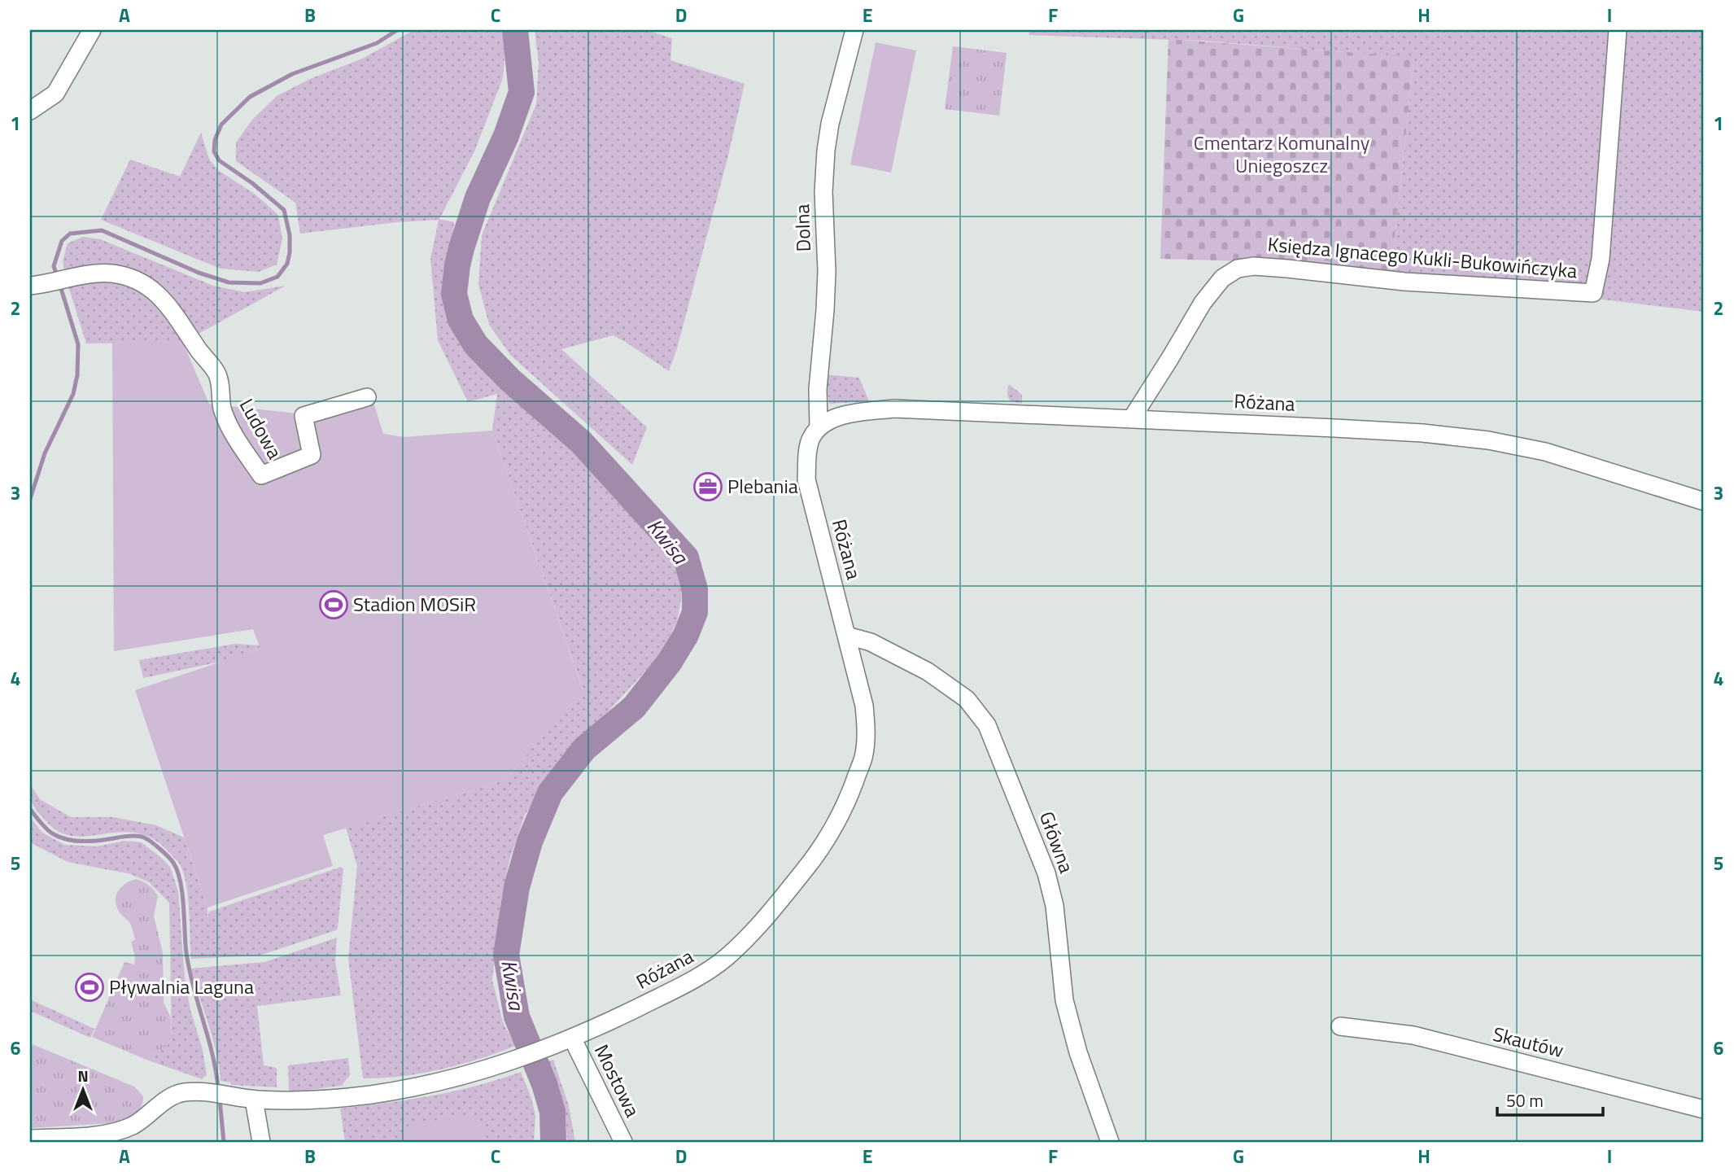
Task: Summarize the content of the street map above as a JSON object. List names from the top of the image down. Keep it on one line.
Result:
{"streets":{"street":["Dolna","Księdza Ignacego Kukli-Bukowińczyka","Różana","Ludowa","Główna","Skautów","Mostowa"]},"crossings":[["Dolna","Różana"],["Księdza Ignacego Kukli-Bukowińczyka","Różana"],["Różana","Główna"],["Różana","Mostowa"]],"water":["Kwisa"],"parks":["Cmentarz Komunalny Uniegoszcz"],"places":{"office":["Plebania"],"sports":["Stadion MOSiR","Pływalnia Laguna"]},"scale_bar":"50 m","north":"top","grid":{"columns":["A","B","C","D","E","F","G","H","I"],"rows":["1","2","3","4","5","6"]}}
